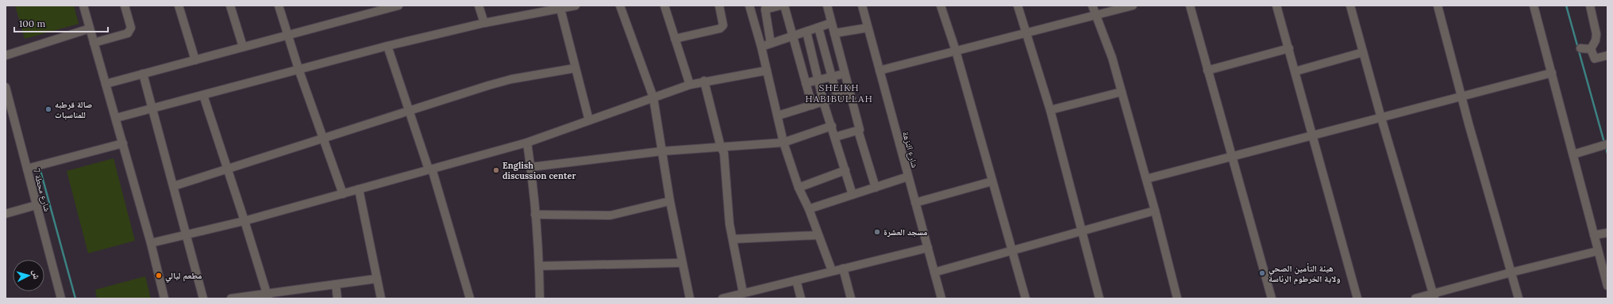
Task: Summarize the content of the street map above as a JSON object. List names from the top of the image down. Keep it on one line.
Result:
{"streets":{"street":["شارع النزهة","شارع محطة 7"]},"districts":["SHEIKH HABIBULLAH"],"places":["صالة قرطبه للمناسبات","English discussion center","مسجد العشرة","هيئة التأمين الصحي ولاية الخرطوم الرئاسة","مطعم ليالي"],"scale_bar":"100 m","north":"right"}
